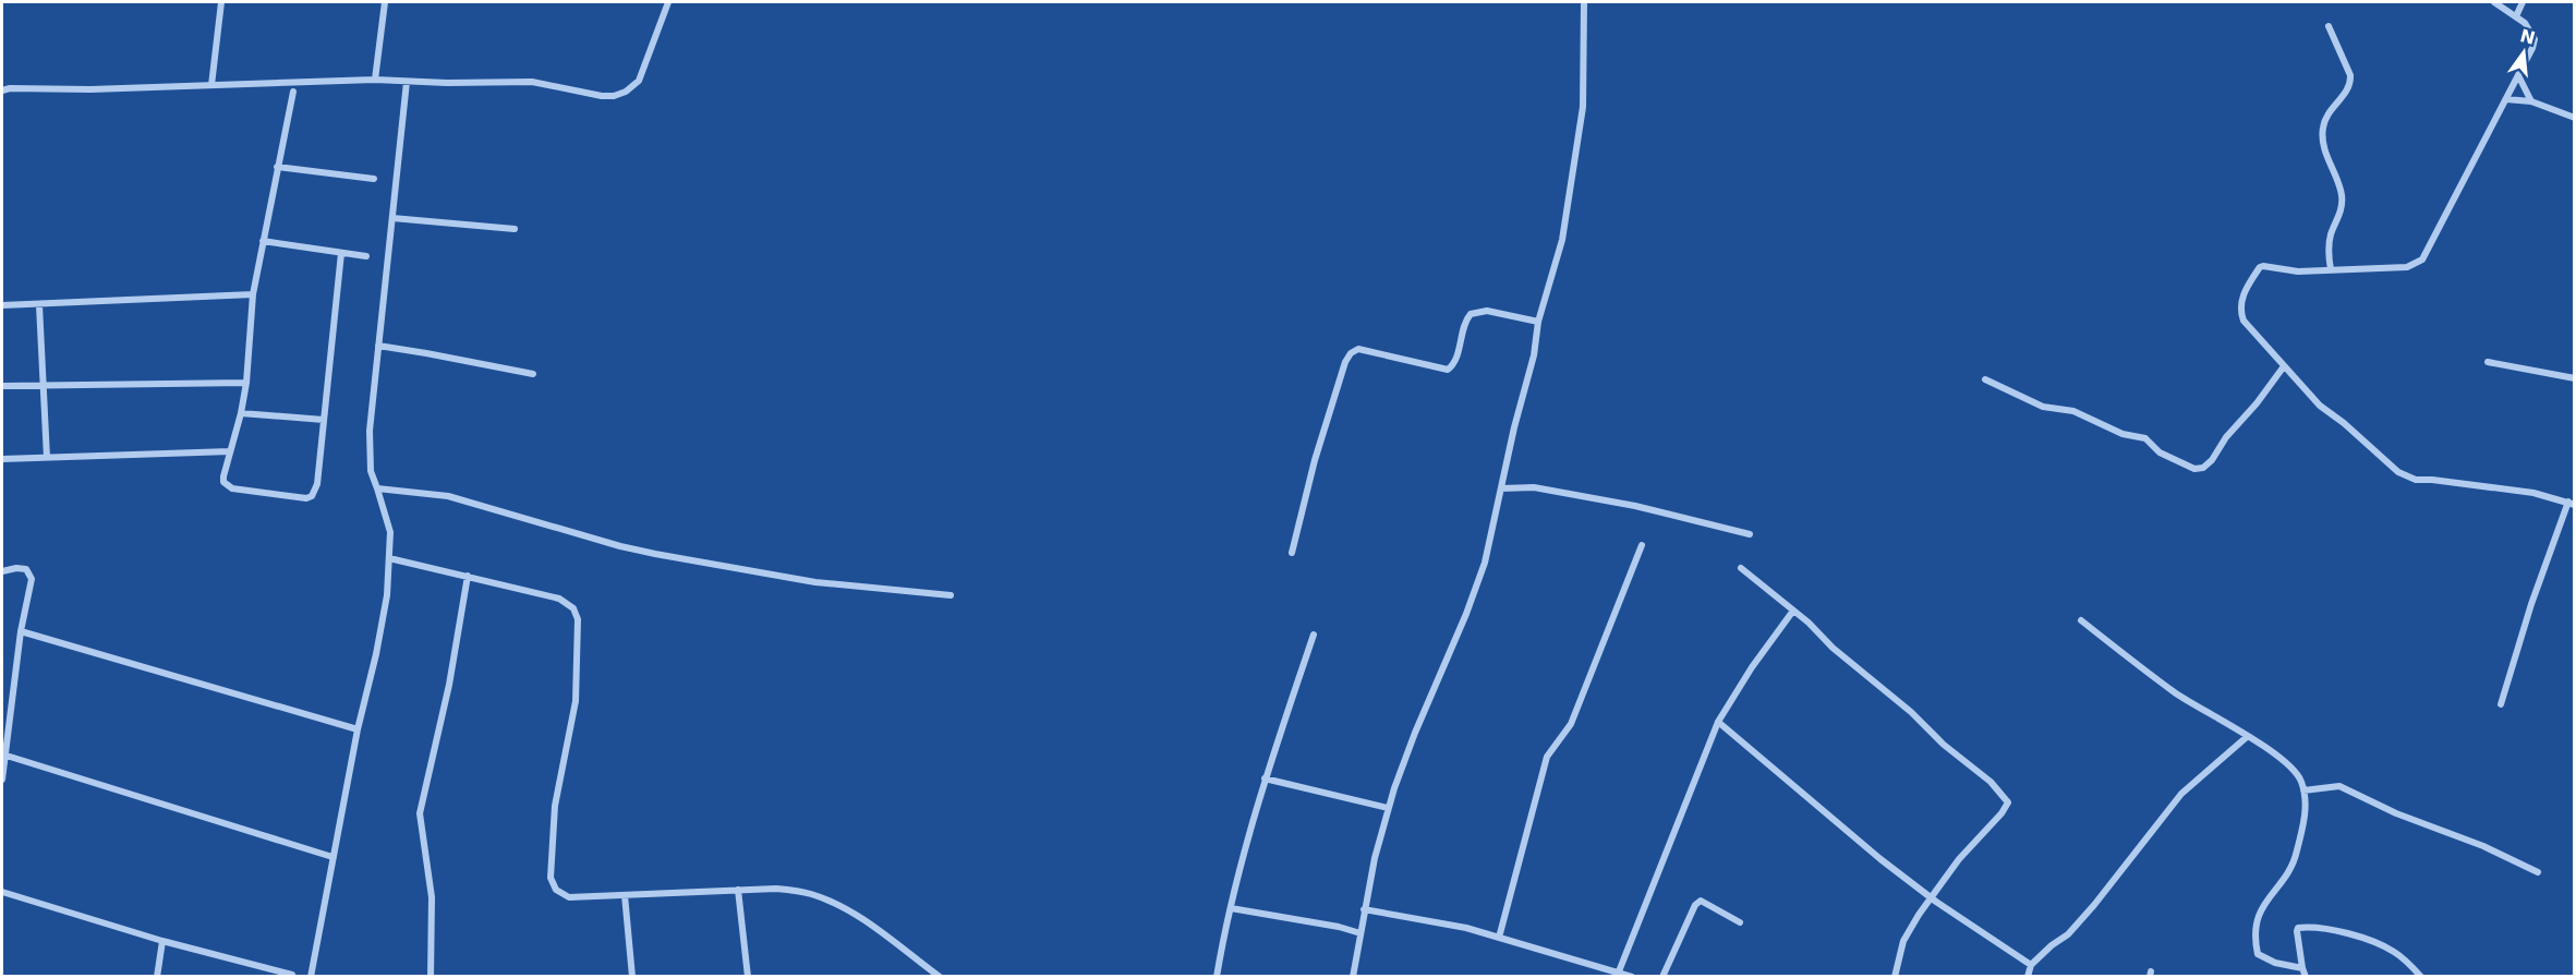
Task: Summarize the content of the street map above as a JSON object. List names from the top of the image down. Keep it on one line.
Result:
{"north":"top"}
